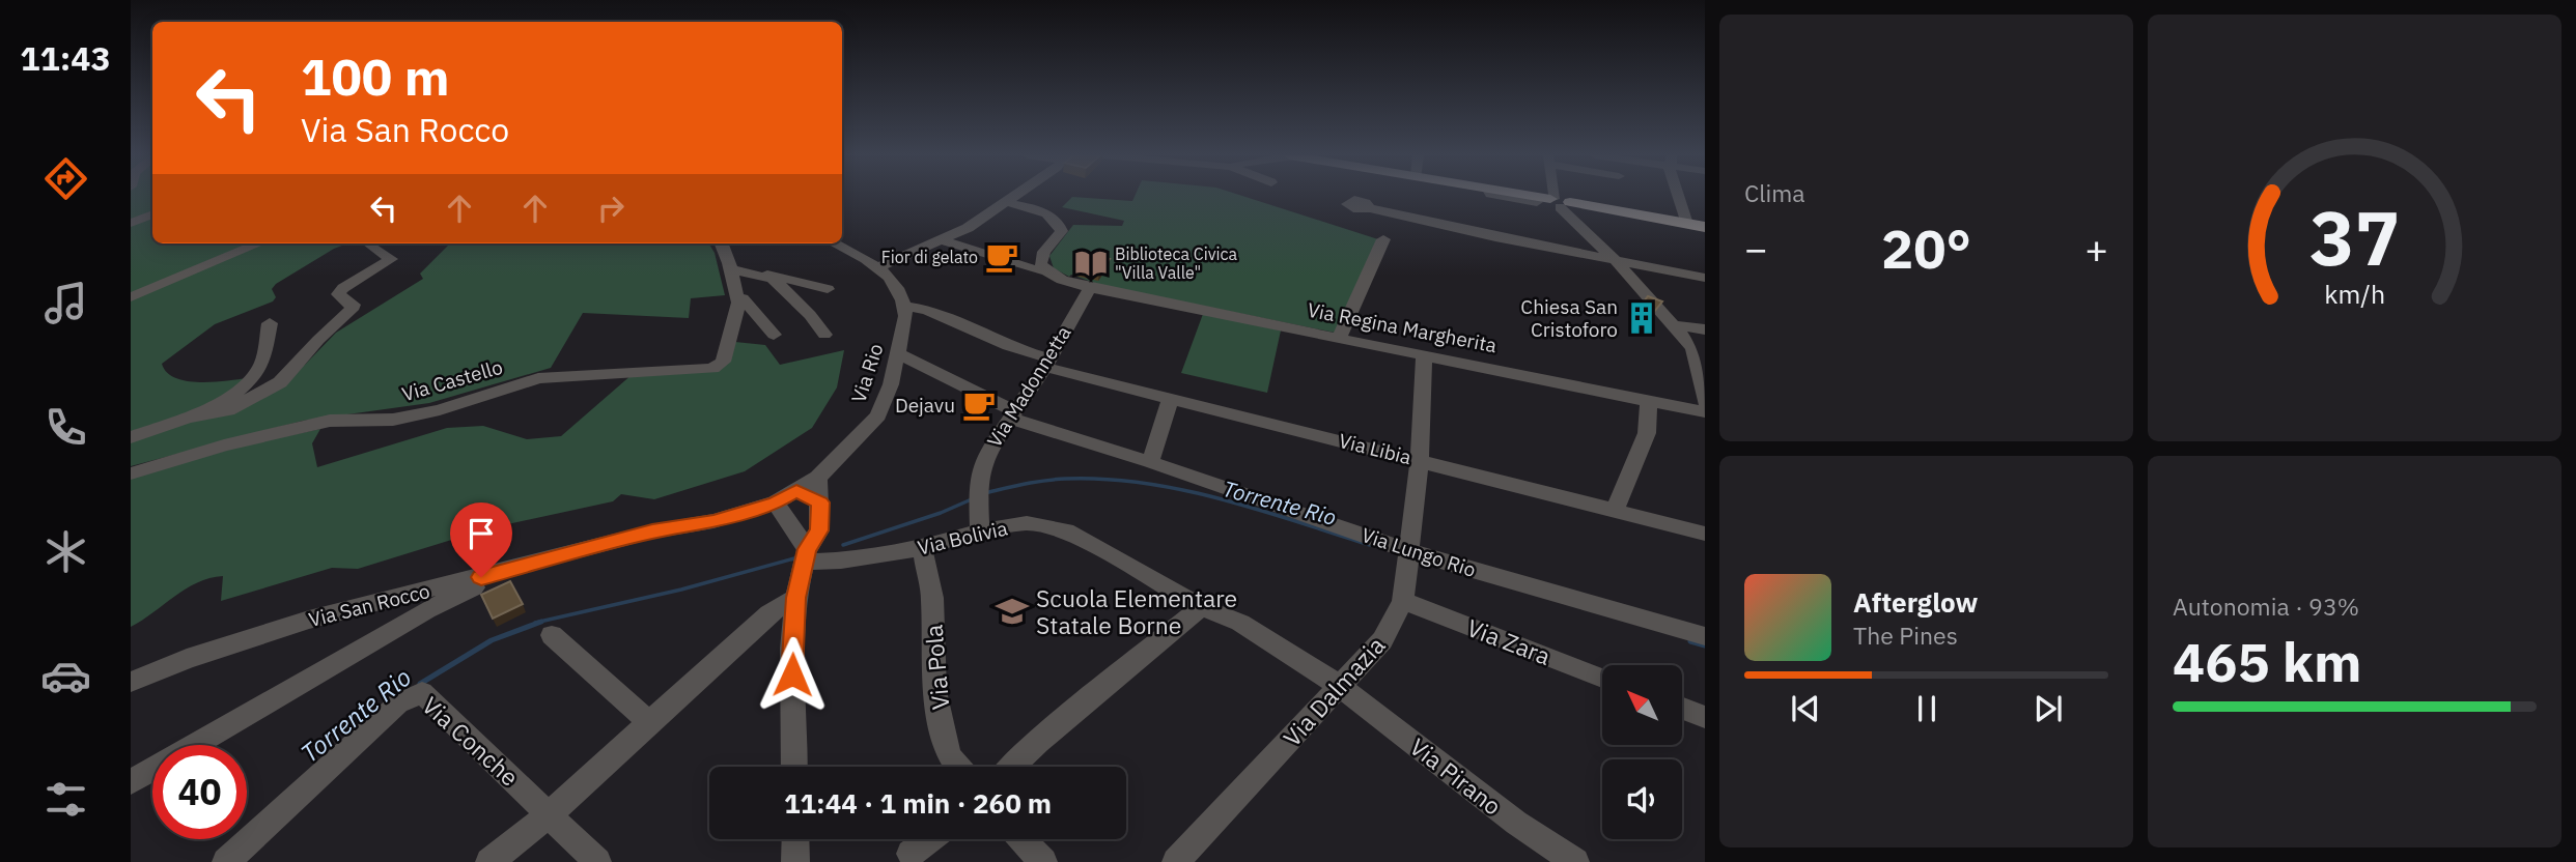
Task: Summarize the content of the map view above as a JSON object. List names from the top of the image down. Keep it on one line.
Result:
{"streets":{"street":["Via Regina Margherita","Via Rio","Via Castello","Via Madonnetta","Via Libia","Via Bolivia","Via Lungo Rio","Via San Rocco","Via Zara","Via Pola","Via Dalmazia","Via Conche","Via Pirano"]},"crossings":[["Via Regina Margherita","Via Madonnetta"],["Via Regina Margherita","Via Dalmazia"],["Via Rio","Via Libia"],["Via Rio","Via Lungo Rio"],["Via Rio","Via San Rocco"],["Via Madonnetta","Via Libia"],["Via Madonnetta","Via Bolivia"],["Via Madonnetta","Via Lungo Rio"],["Via Libia","Via Dalmazia"],["Via Bolivia","Via Pola"],["Via Bolivia","Via Dalmazia"],["Via Bolivia","Via Pirano"],["Via Lungo Rio","Via Dalmazia"],["Via Zara","Via Dalmazia"],["Via Dalmazia","Via Pirano"]],"water":["Torrente Rio"],"places":{"cafe":["Fior di gelato","Dejavu"],"library":["Biblioteca Civica \"Villa Valle\""],"building":["Chiesa San Cristoforo"],"school or university":["Scuola Elementare Statale Borne"]},"north":"top left","page":{"tabs":"11:43","tile":["Clima",["Autonomia · 93%","465 km"]],"turn":["100 m","Via San Rocco"],"heat":["−","20°","+"],"song":["Afterglow","The Pines"],"limit":"40","trip":"11:44 · 1 min · 260 m","gauge":["37","km/h"]}}
